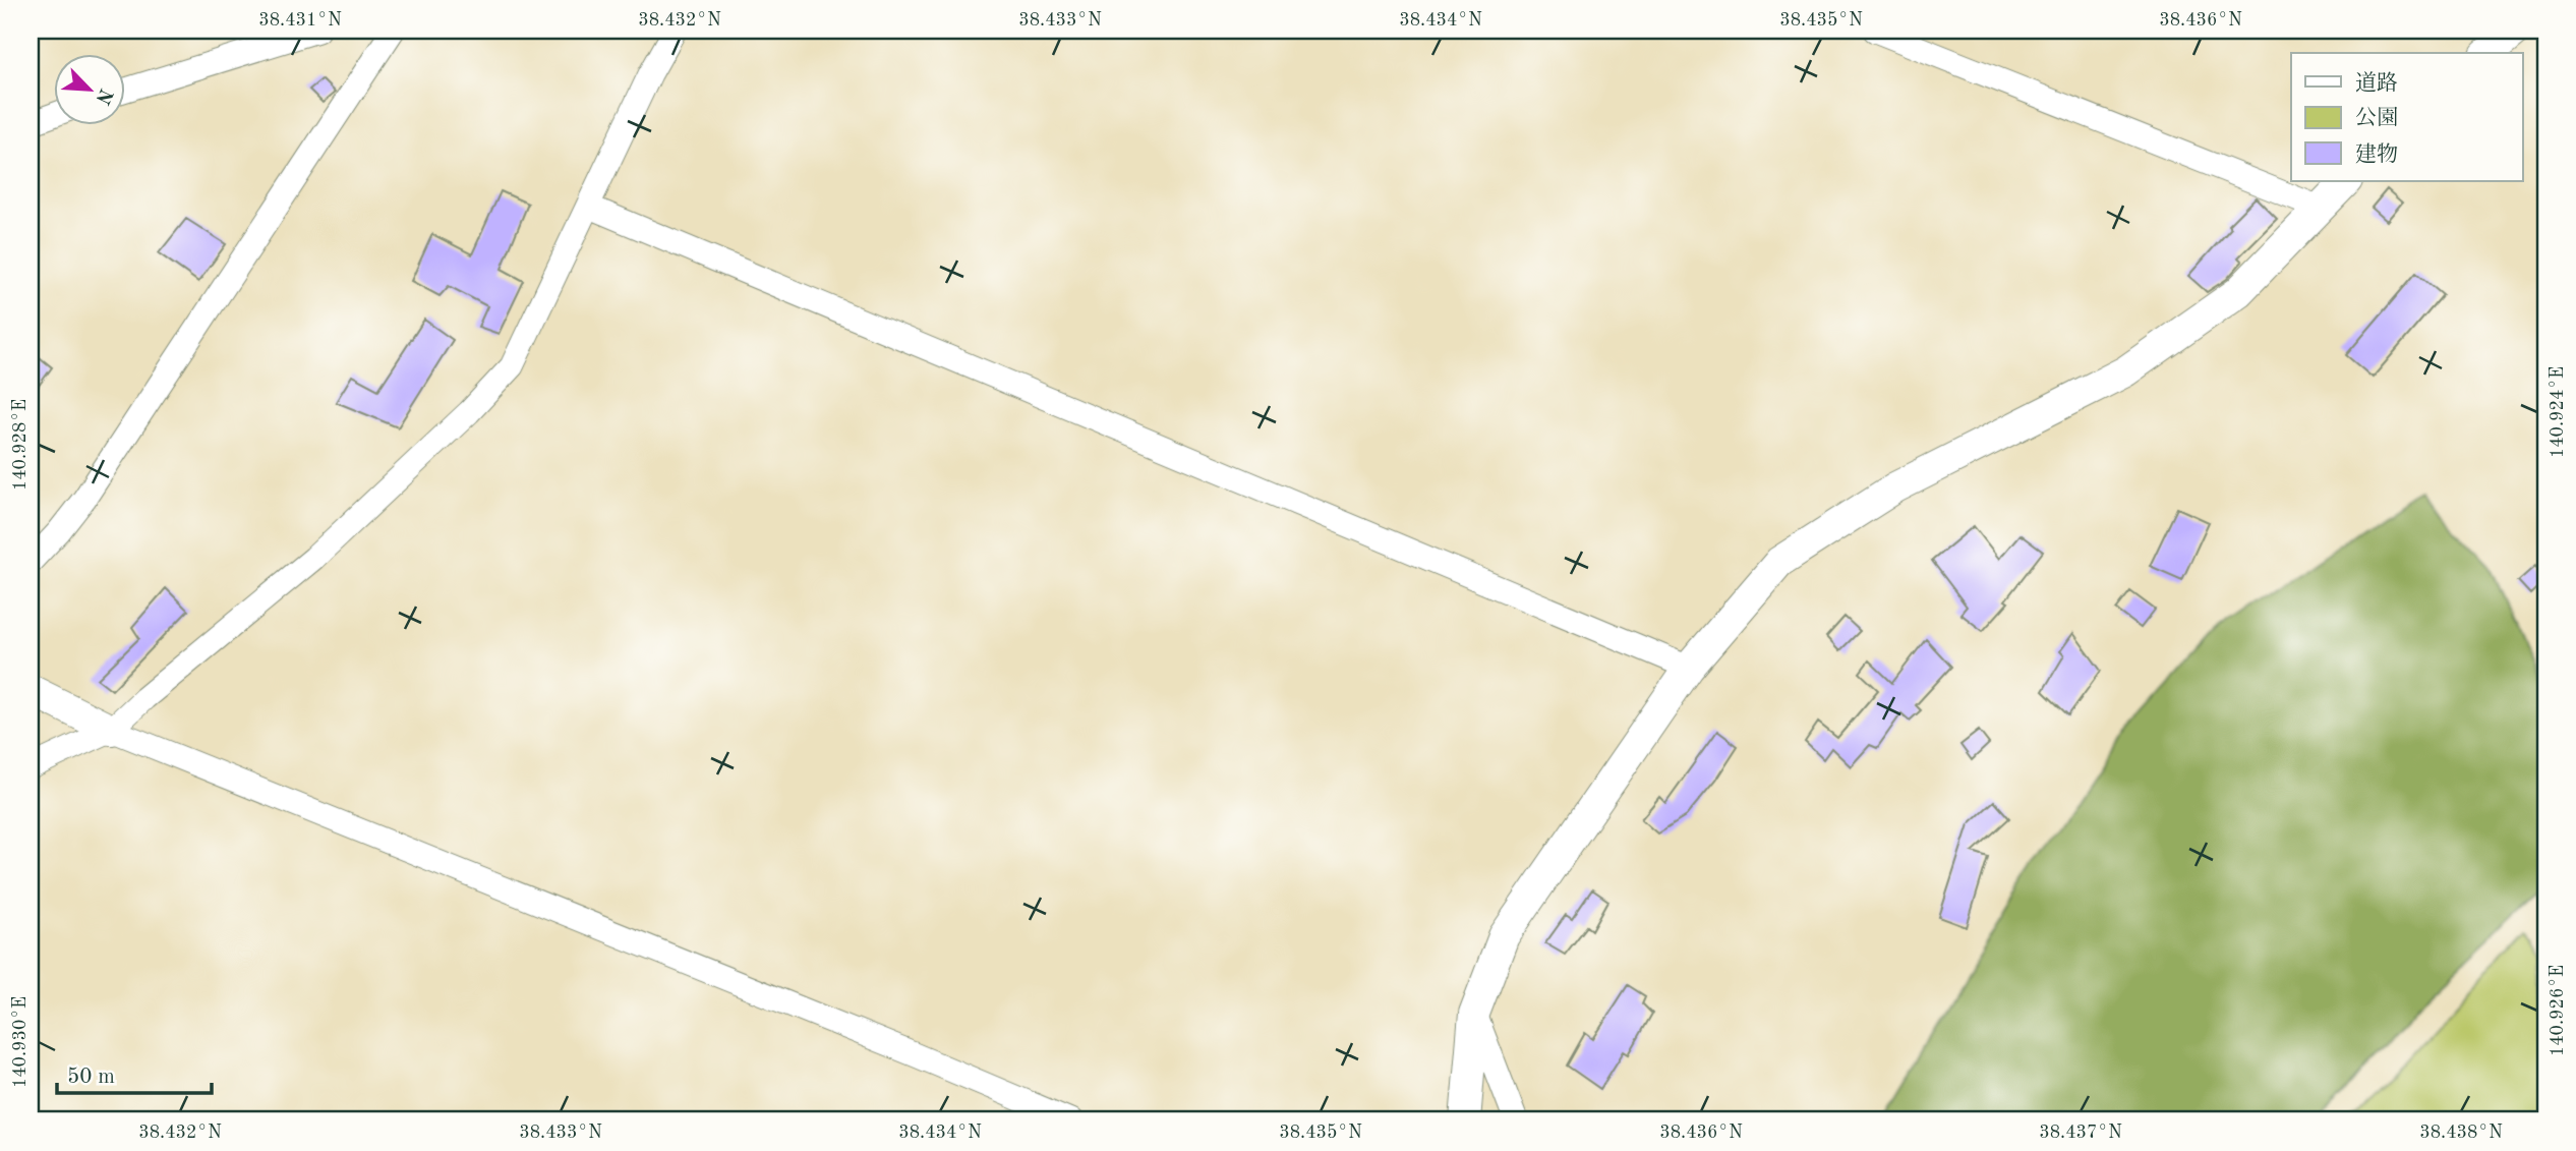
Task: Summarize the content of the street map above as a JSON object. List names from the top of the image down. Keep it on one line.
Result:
{"legend":["道路","公園","建物"],"scale_bar":"50 m","north":"bottom right","coordinates":["38.431°N","38.432°N","38.433°N","38.434°N","38.435°N","38.436°N","140.924°E","140.928°E","140.926°E","140.930°E","38.437°N","38.438°N"]}
